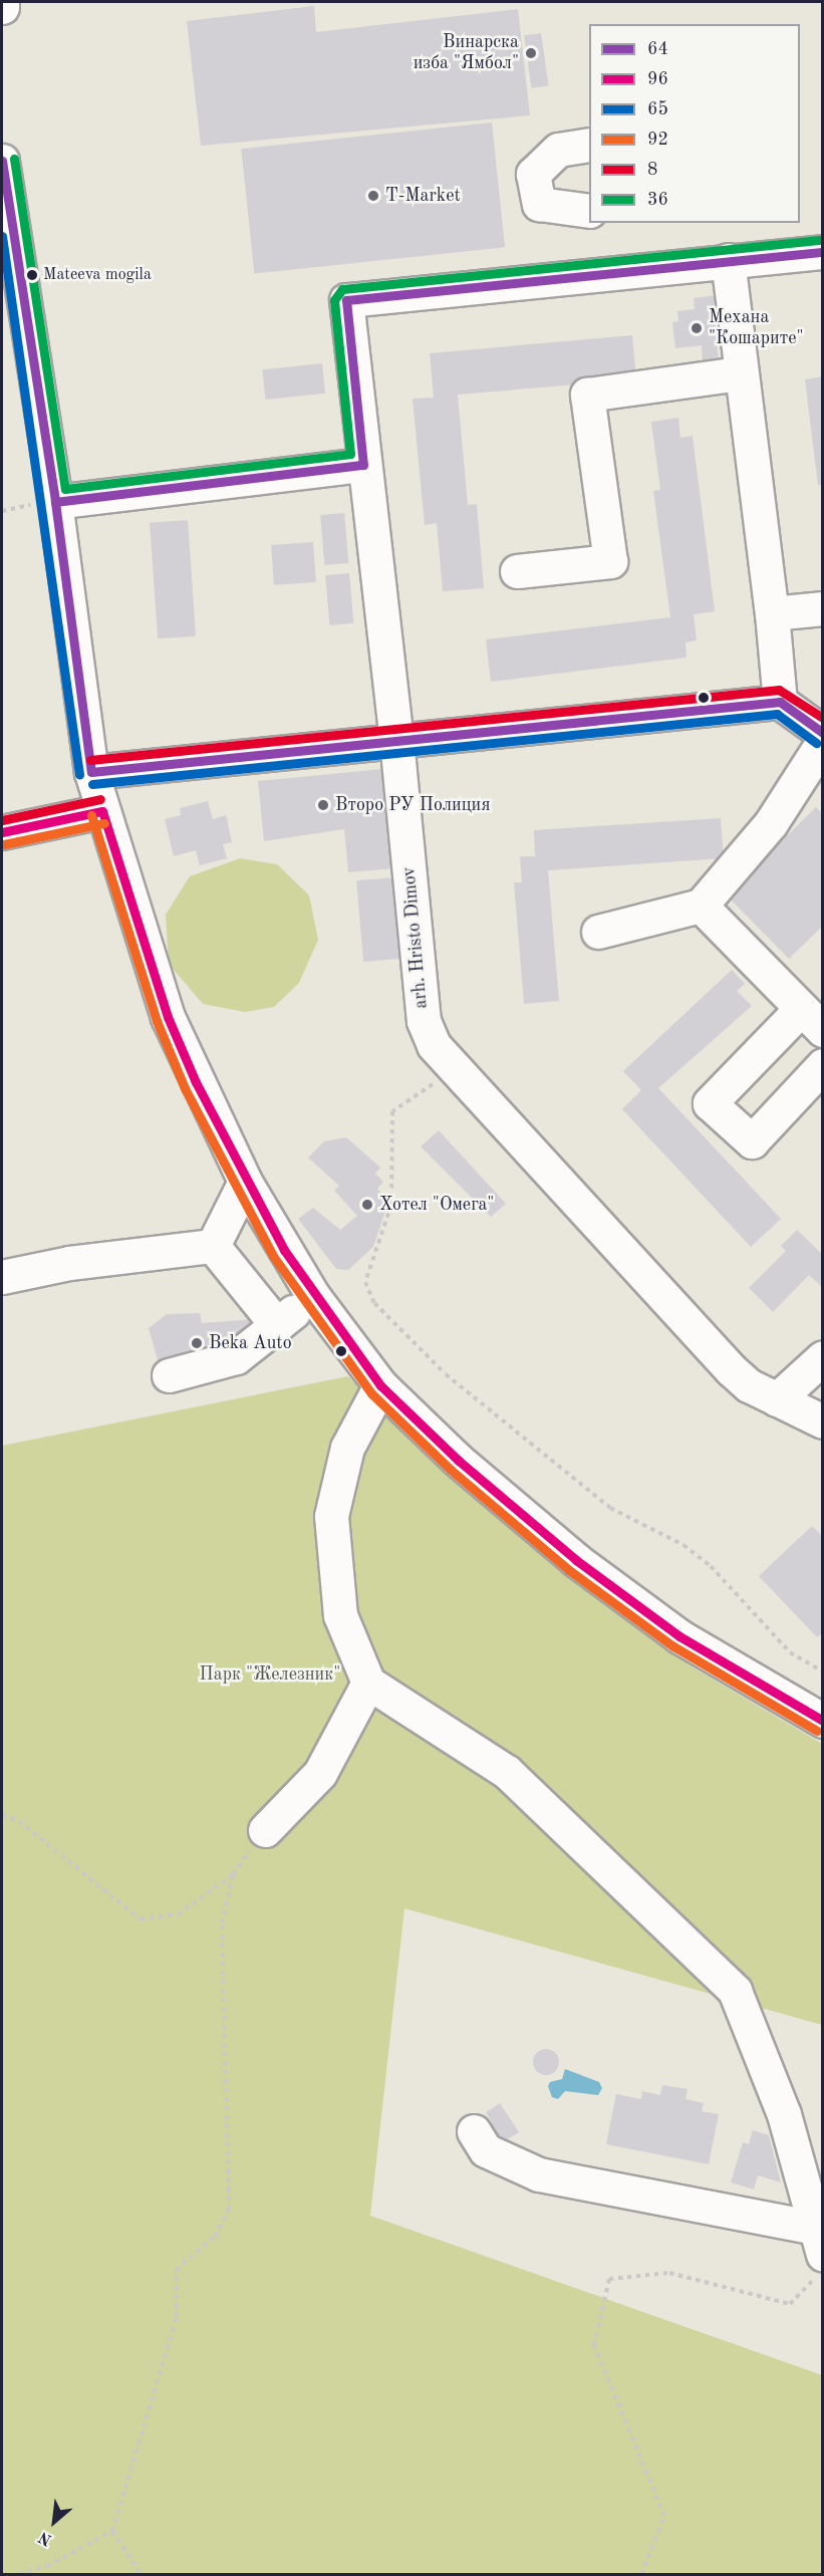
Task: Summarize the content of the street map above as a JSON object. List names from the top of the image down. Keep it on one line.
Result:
{"streets":{"street":["arh. Hristo Dimov"]},"parks":["Парк \"Железник\""],"places":["Винарска изба \"Ямбол\"","T-Market","Mateeva mogila","Механа \"Кошарите\"","Второ РУ Полиция","Хотел \"Омега\"","Beka Auto"],"lines":["transit line 36","transit line 64","transit line 65","transit line 8","transit line 96","transit line 92"],"legend":["64","96","65","92","8","36"],"north":"bottom left"}
